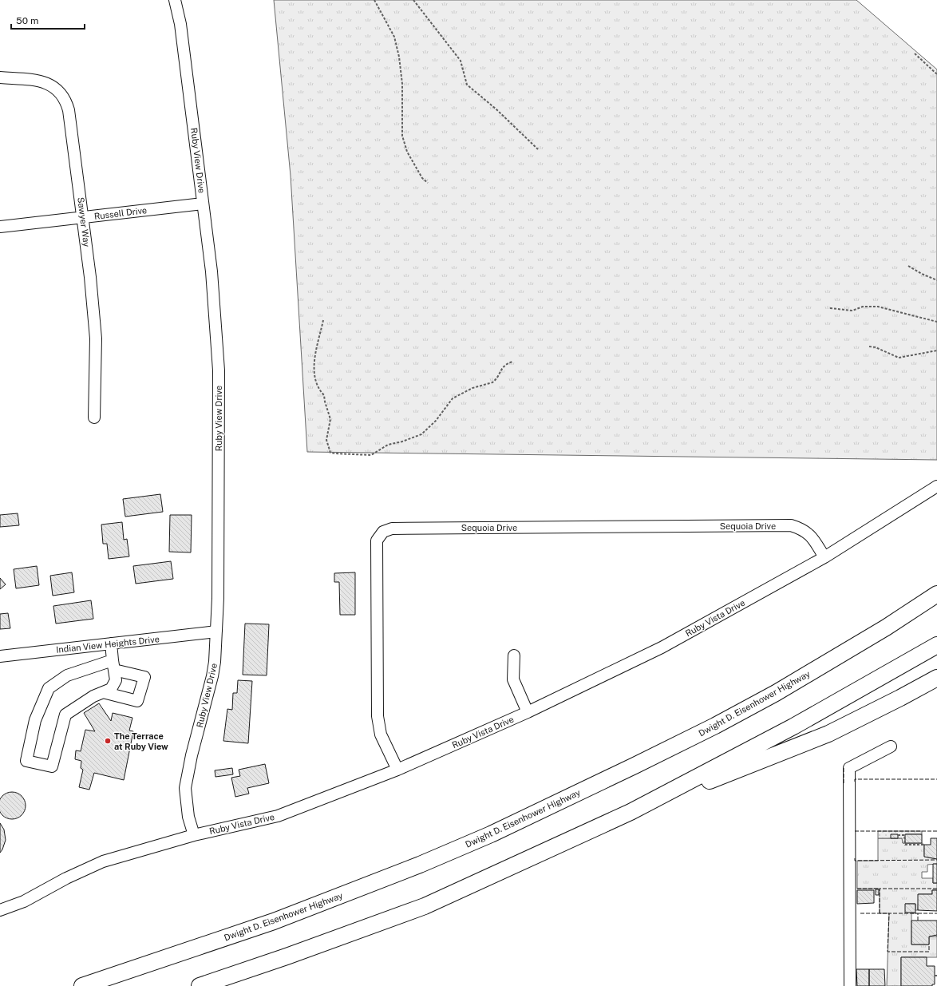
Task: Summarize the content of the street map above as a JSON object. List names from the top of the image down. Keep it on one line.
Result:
{"streets":{"highway":["Dwight D. Eisenhower Highway"],"street":["Ruby View Drive","Russell Drive","Sawyer Way","Sequoia Drive","Ruby Vista Drive","Indian View Heights Drive"]},"crossings":[["Ruby View Drive","Russell Drive"],["Ruby View Drive","Ruby Vista Drive"],["Ruby View Drive","Indian View Heights Drive"],["Russell Drive","Sawyer Way"],["Sequoia Drive","Ruby Vista Drive"]],"places":["The Terrace at Ruby View"],"scale_bar":"50 m"}
